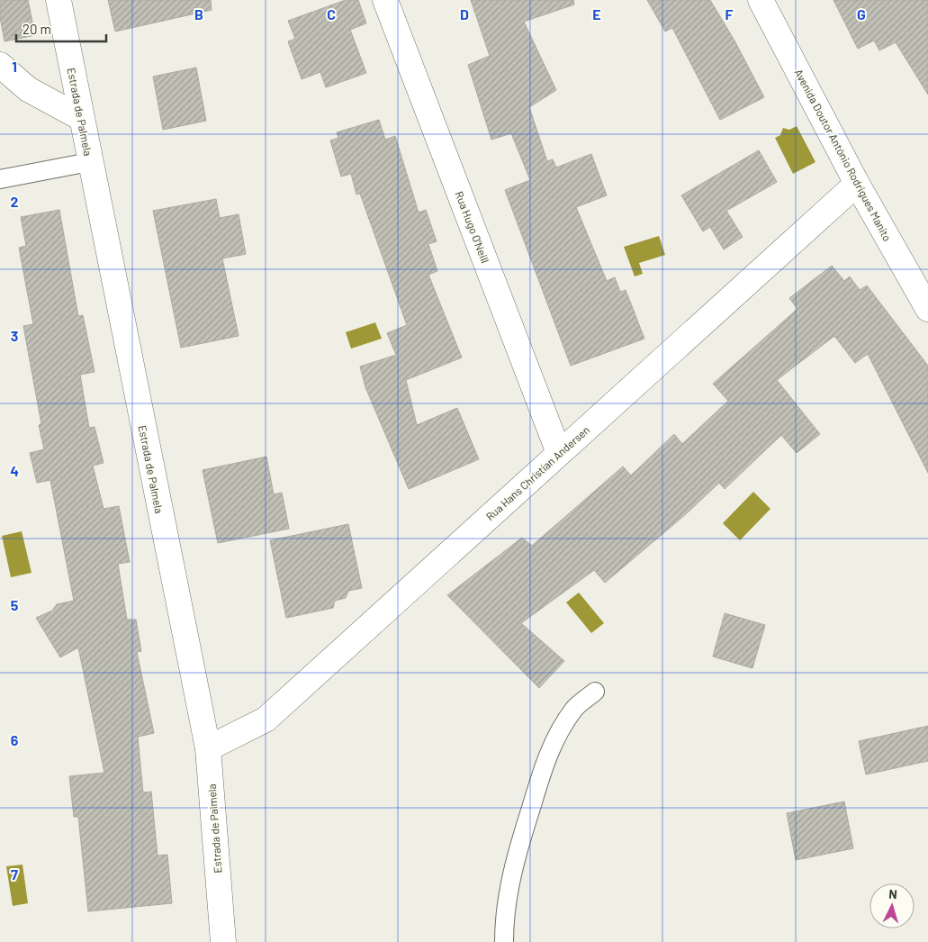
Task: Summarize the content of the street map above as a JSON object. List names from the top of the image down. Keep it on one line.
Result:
{"streets":{"street":["Estrada de Palmela","Avenida Doutor António Rodrigues Manito","Rua Hugo O'Neill","Rua Hans Christian Andersen"]},"crossings":[["Estrada de Palmela","Rua Hans Christian Andersen"],["Avenida Doutor António Rodrigues Manito","Rua Hans Christian Andersen"],["Rua Hugo O'Neill","Rua Hans Christian Andersen"]],"scale_bar":"20 m","north":"top","grid":{"columns":["B","C","D","E","F","G"],"rows":["1","2","3","4","5","6","7"]}}
